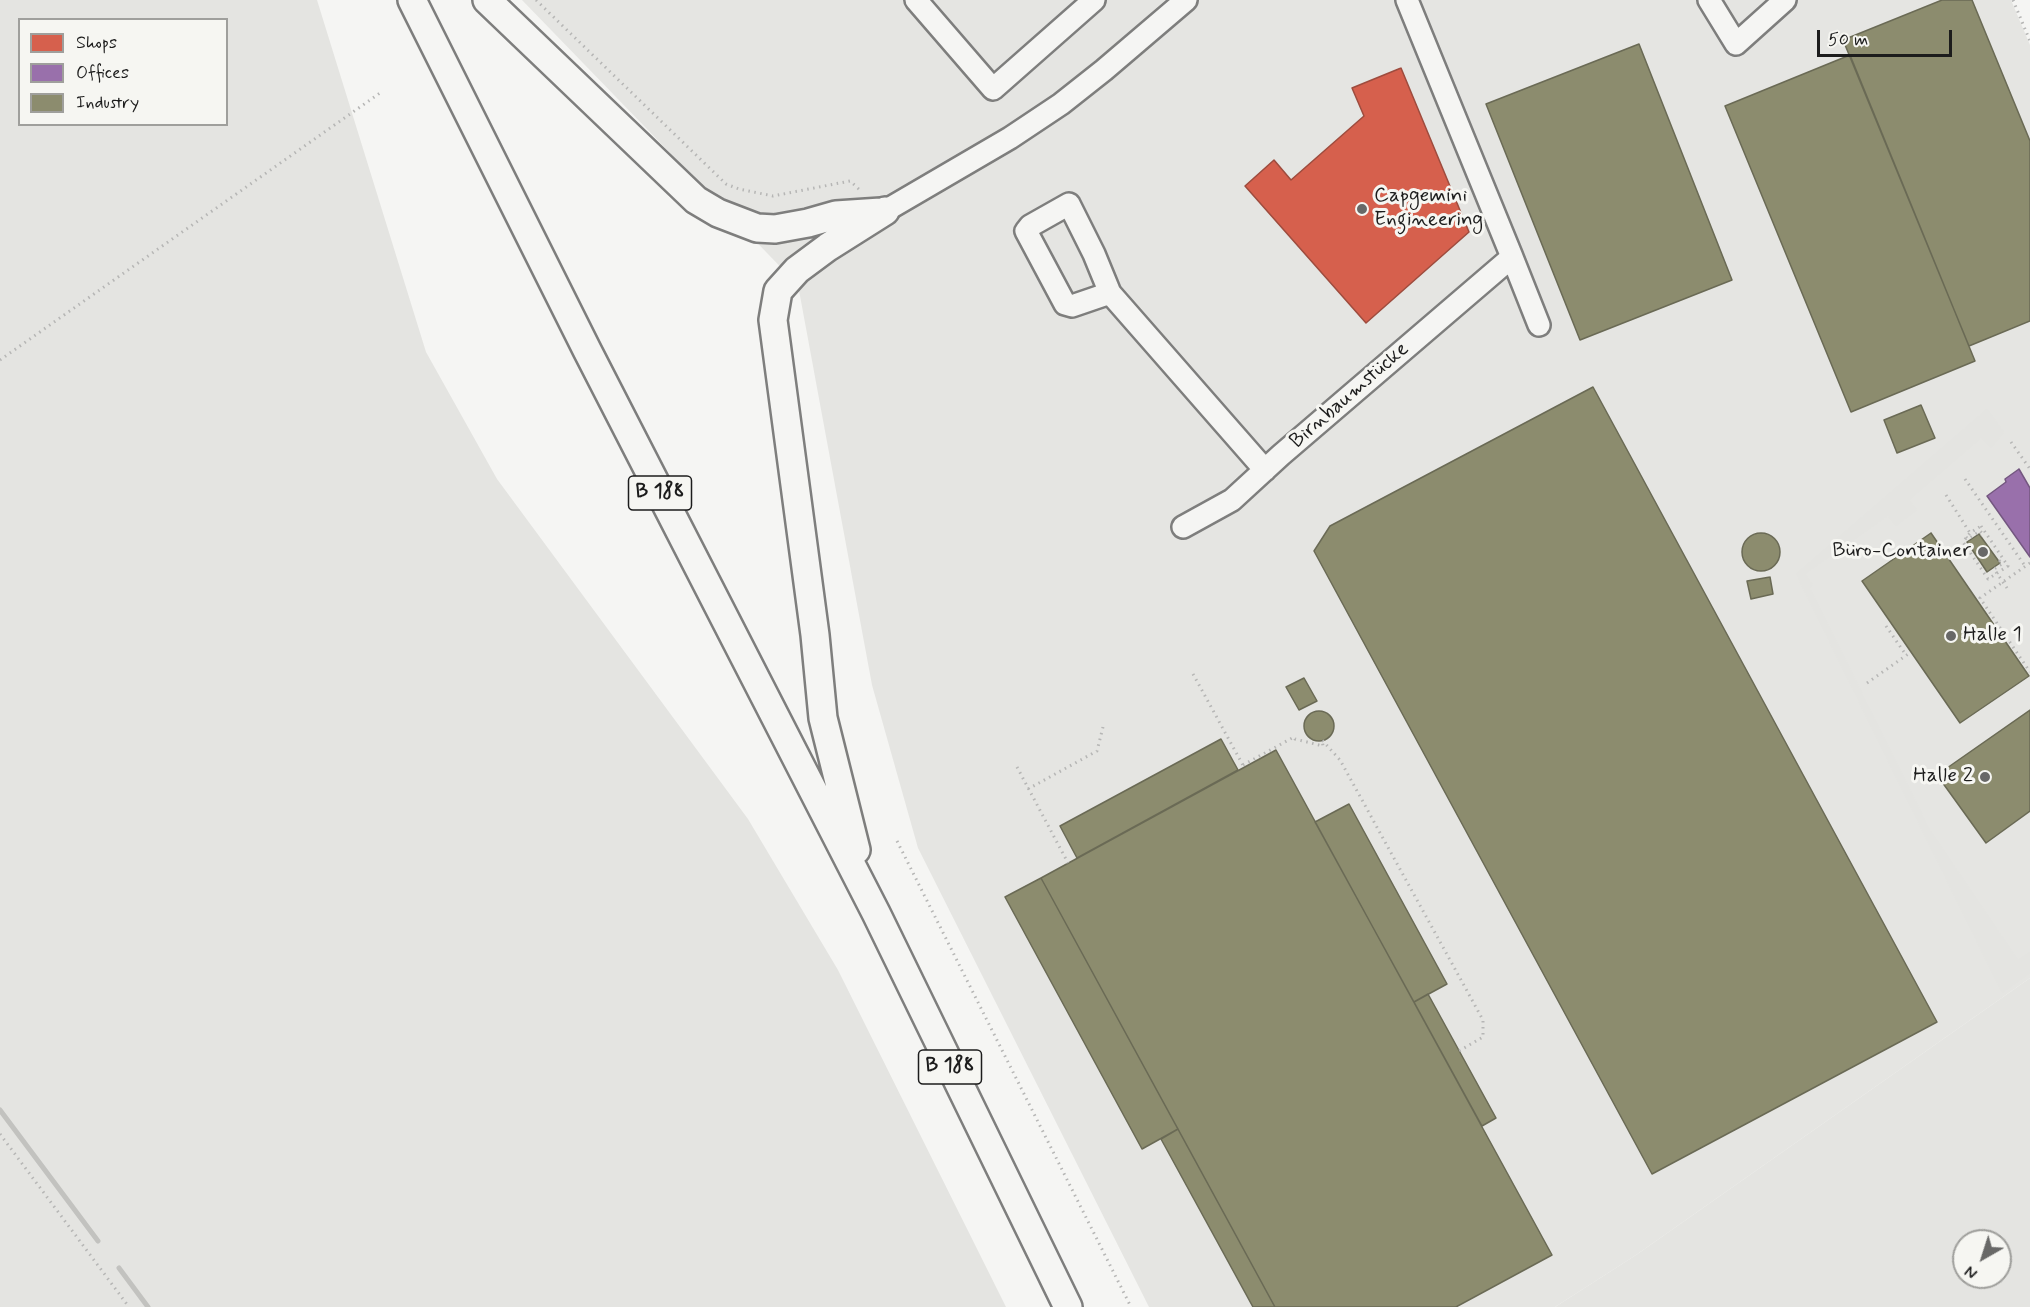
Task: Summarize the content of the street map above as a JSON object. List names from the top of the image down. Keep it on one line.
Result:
{"streets":{"main road":["B 188"],"street":["Birnbaumstücke"]},"places":["Capgemini Engineering","Büro-Container","Halle 1","Halle 2"],"legend":["Shops","Offices","Industry"],"scale_bar":"50 m","north":"bottom left"}
